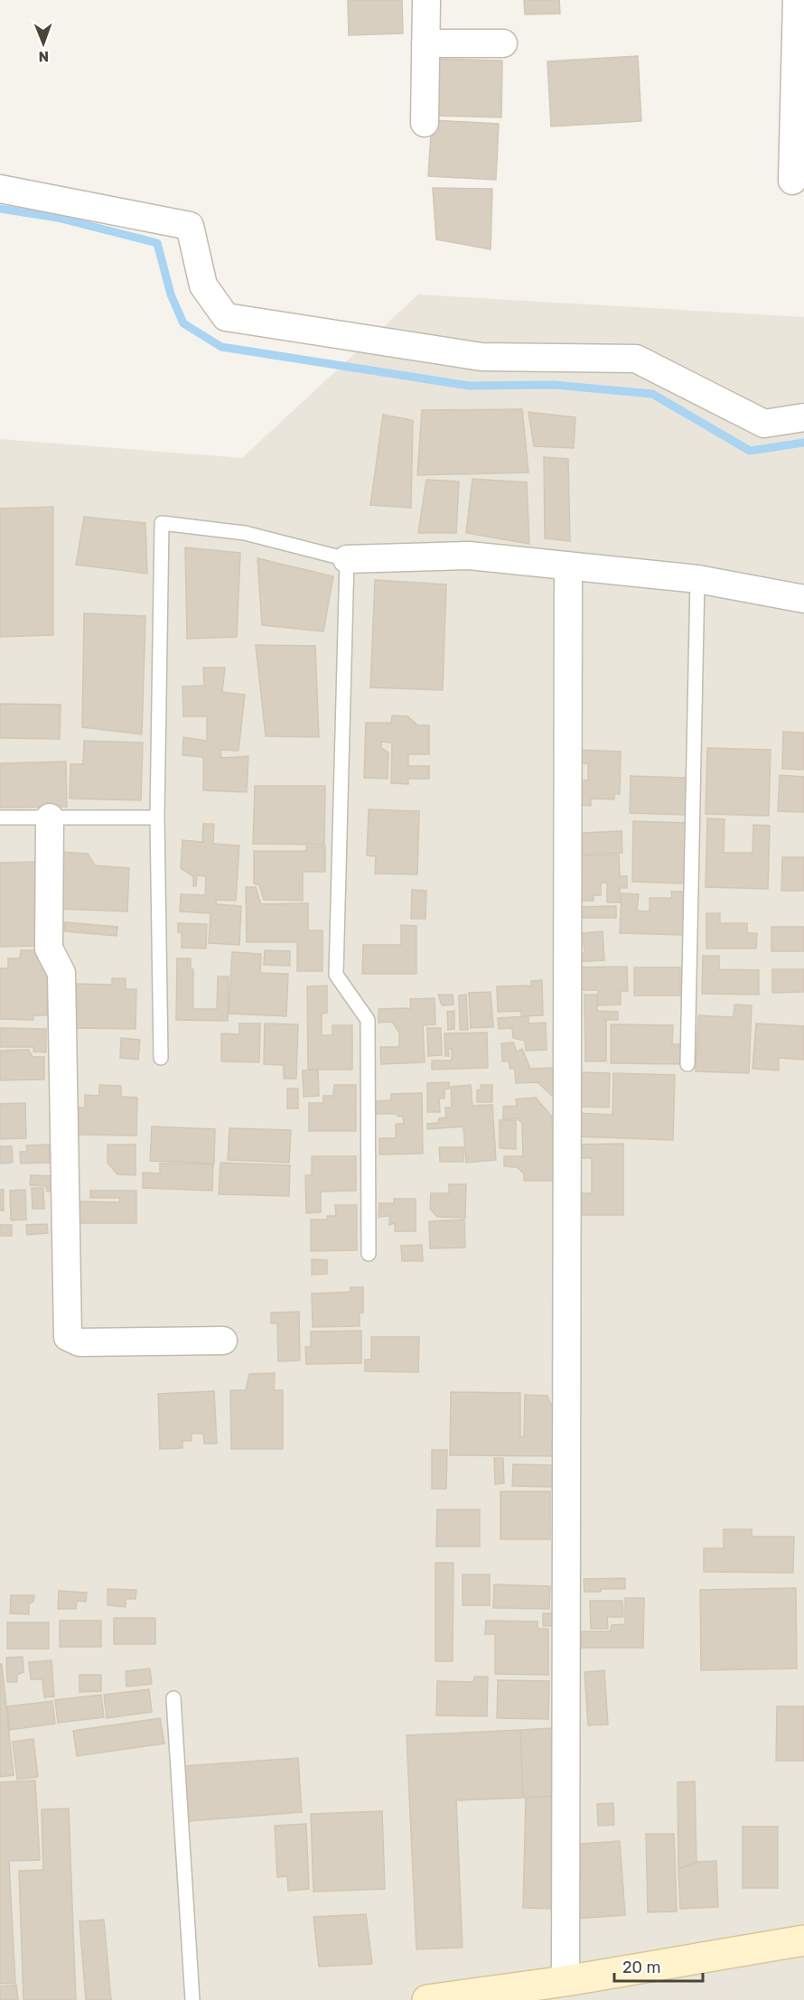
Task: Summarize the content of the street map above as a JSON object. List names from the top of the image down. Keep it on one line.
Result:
{"scale_bar":"20 m","north":"bottom"}
